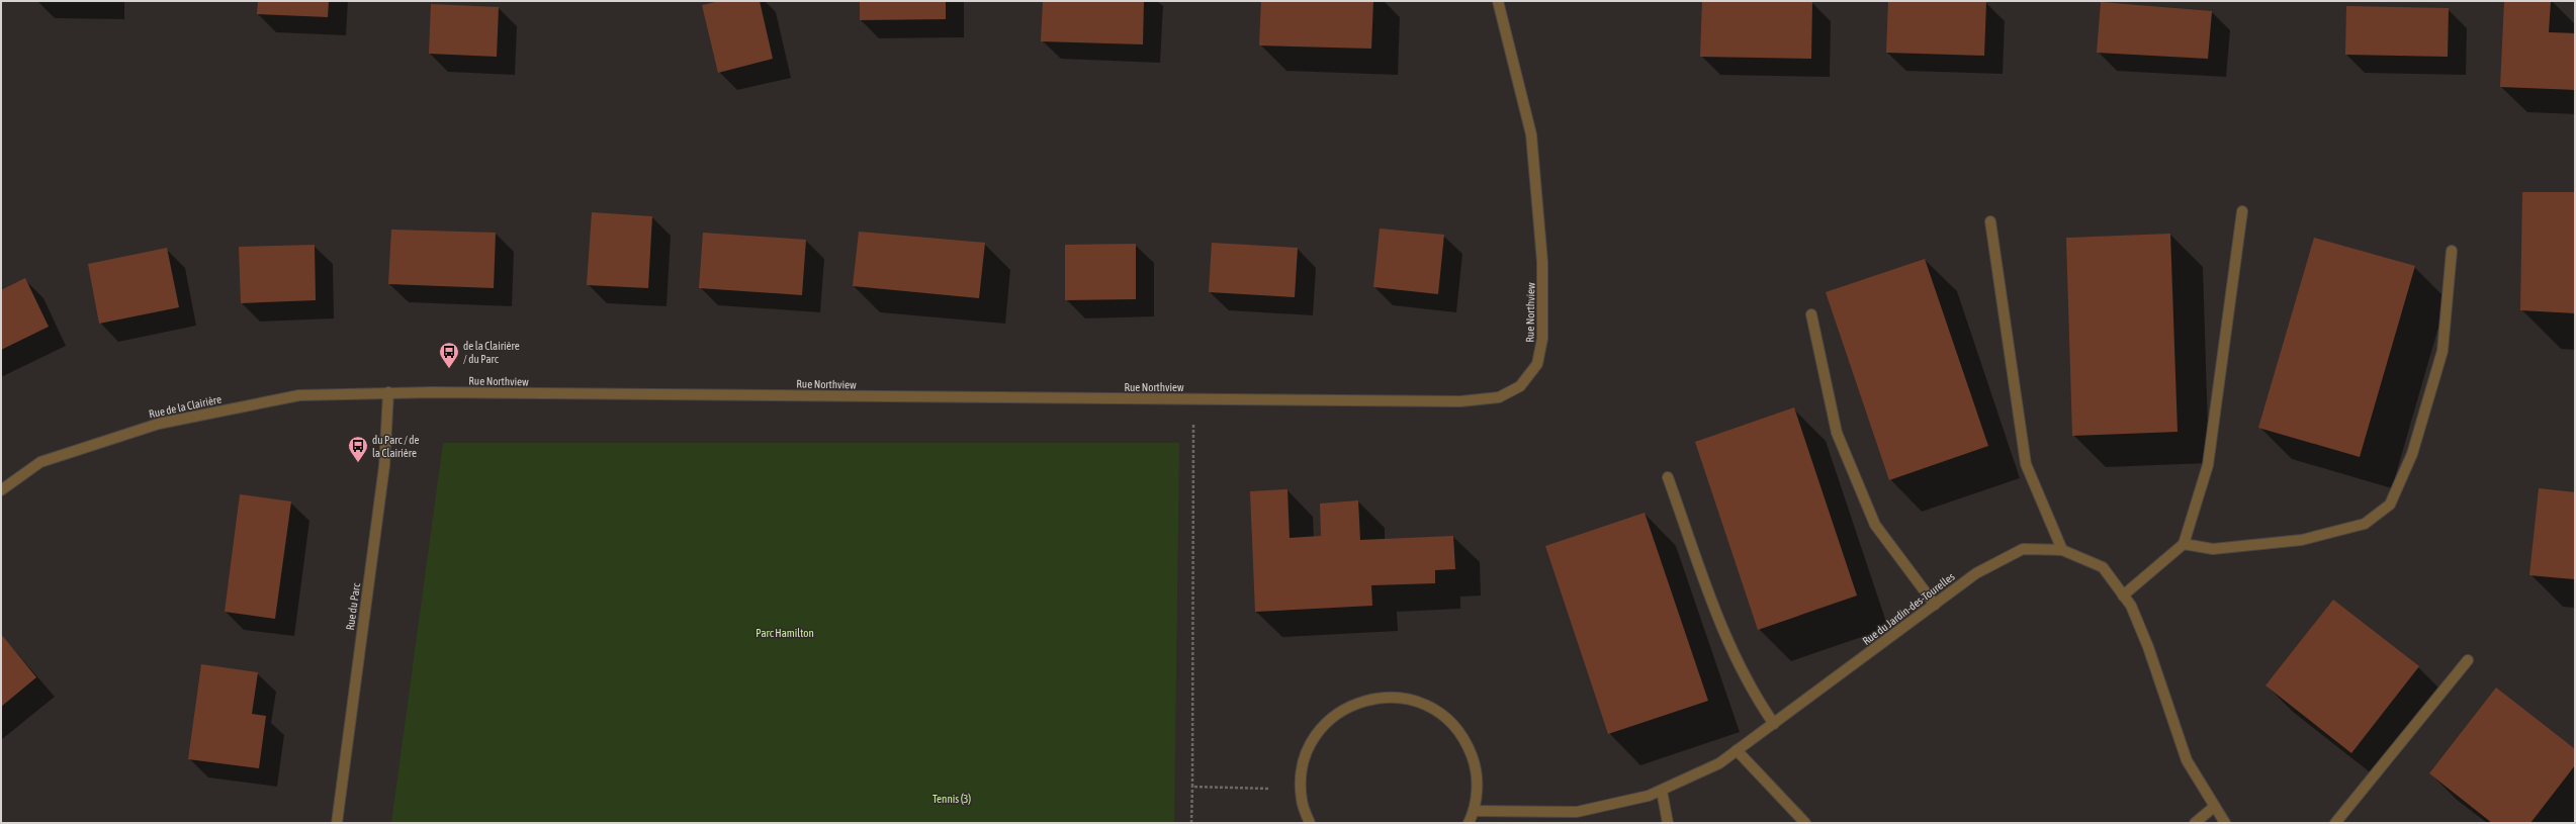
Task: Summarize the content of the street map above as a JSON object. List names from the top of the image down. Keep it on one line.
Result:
{"streets":{"street":["Rue Northview","Rue de la Clairière","Rue du Parc","Rue du Jardin-des-Tourelles"]},"crossings":[["Rue Northview","Rue de la Clairière"],["Rue Northview","Rue du Parc"],["Rue de la Clairière","Rue du Parc"]],"parks":["Parc Hamilton","Tennis (3)"],"places":{"bus stop":["de la Clairière / du Parc","du Parc / de la Clairière"]}}
